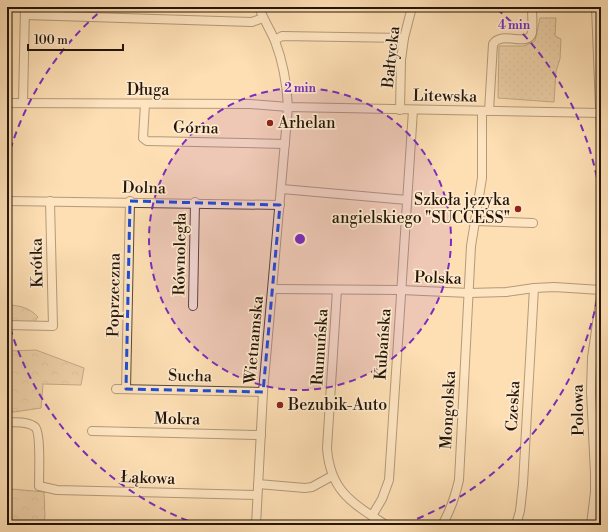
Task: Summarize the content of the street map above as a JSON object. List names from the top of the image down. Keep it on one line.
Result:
{"streets":{"street":["Bałtycka","Długa","Litewska","Górna","Dolna","Równoległa","Krótka","Polska","Poprzeczna","Wietnamska","Kubańska","Rumuńska","Sucha","Czeska","Mongolska","Polowa","Mokra","Łąkowa"]},"crossings":[["Bałtycka","Litewska"],["Długa","Litewska"],["Długa","Górna"],["Długa","Wietnamska"],["Litewska","Wietnamska"],["Litewska","Kubańska"],["Litewska","Mongolska"],["Górna","Wietnamska"],["Dolna","Równoległa"],["Dolna","Krótka"],["Dolna","Poprzeczna"],["Dolna","Wietnamska"],["Polska","Wietnamska"],["Polska","Kubańska"],["Polska","Rumuńska"],["Polska","Czeska"],["Polska","Mongolska"],["Poprzeczna","Sucha"],["Wietnamska","Sucha"],["Wietnamska","Mokra"],["Wietnamska","Łąkowa"],["Kubańska","Rumuńska"]],"places":["Arhelan","Szkoła języka angielskiego \"SUCCESS\"","Bezubik-Auto"],"scale_bar":"100 m","rings":["4 min","2 min"]}
